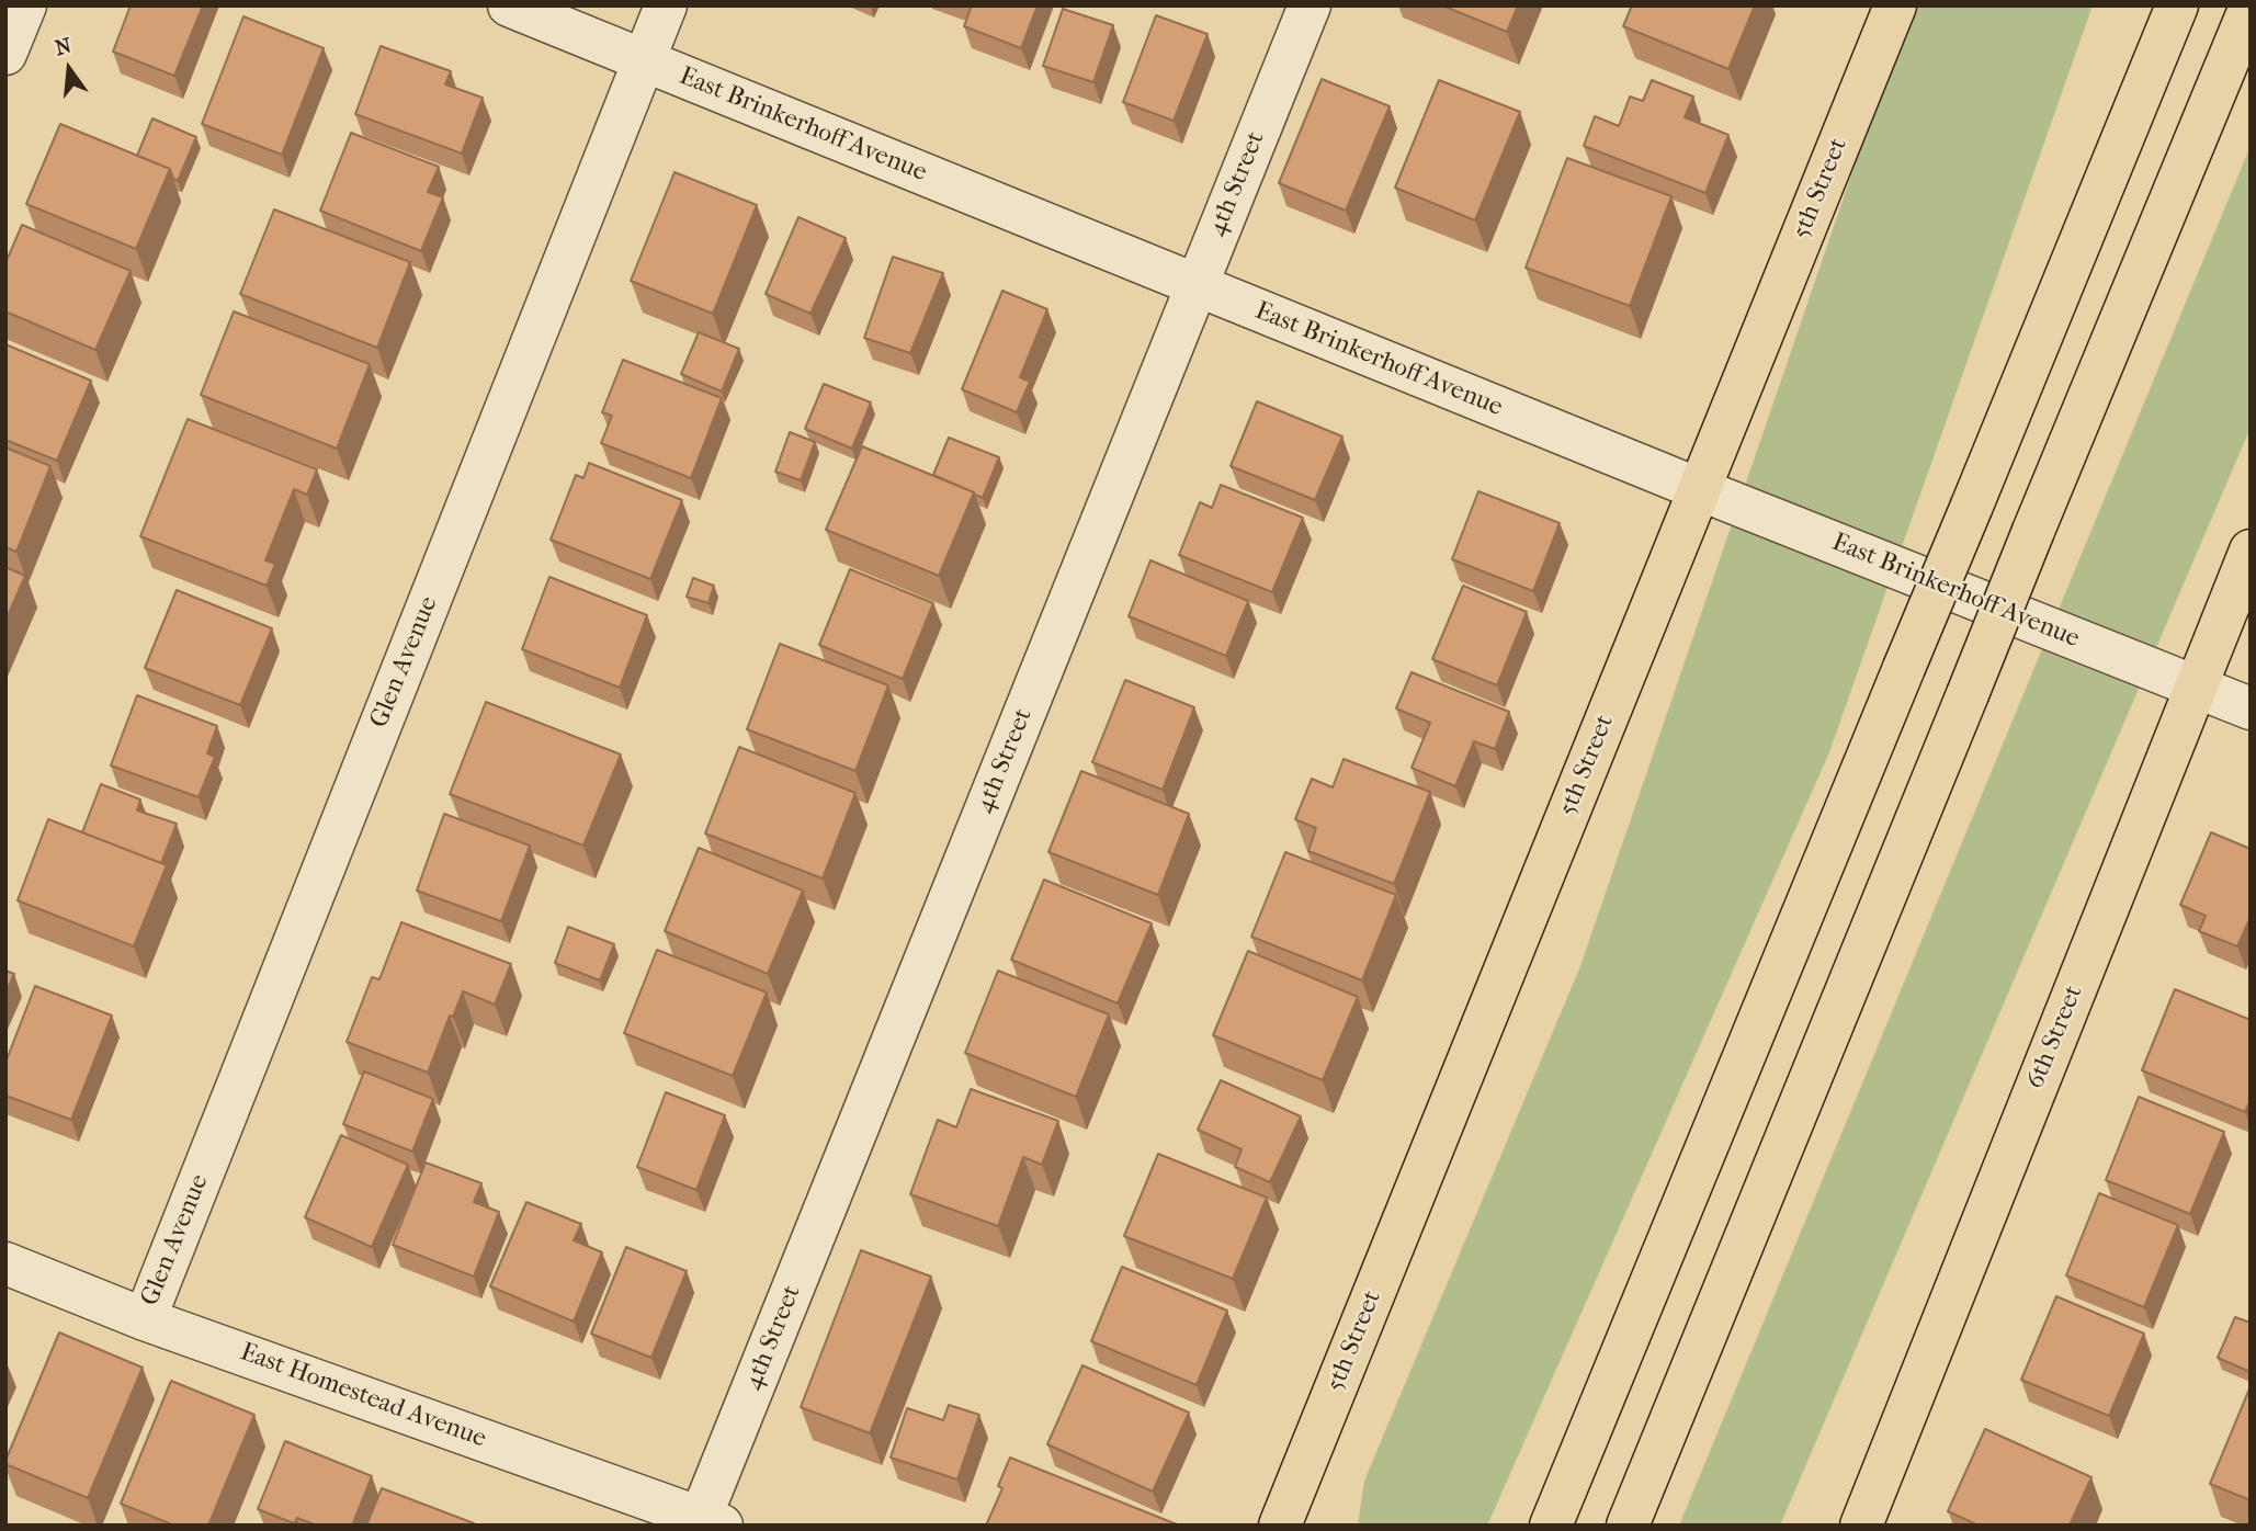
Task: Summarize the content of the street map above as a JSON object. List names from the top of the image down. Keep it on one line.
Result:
{"streets":{"main road":["5th Street","6th Street"],"street":["East Brinkerhoff Avenue","4th Street","Glen Avenue","East Homestead Avenue"]},"crossings":[["East Brinkerhoff Avenue","4th Street"],["East Brinkerhoff Avenue","5th Street"],["East Brinkerhoff Avenue","Glen Avenue"],["East Brinkerhoff Avenue","6th Street"],["4th Street","East Homestead Avenue"],["Glen Avenue","East Homestead Avenue"]],"north":"top"}
